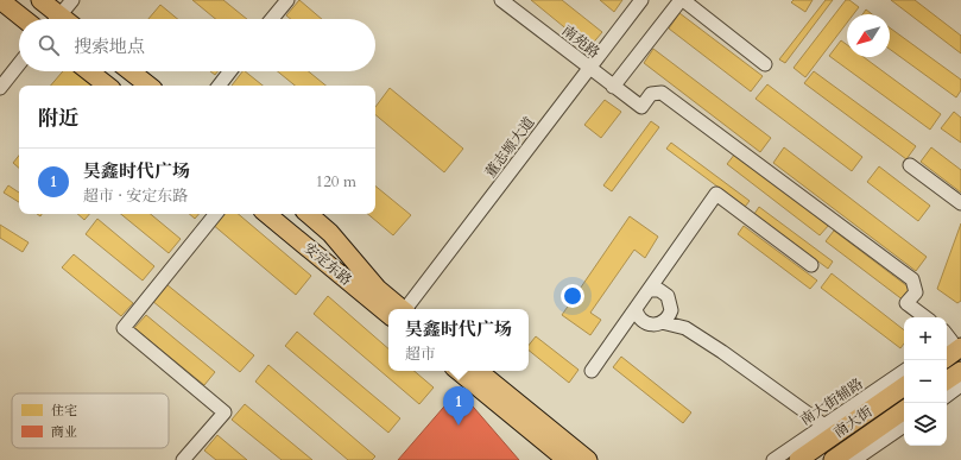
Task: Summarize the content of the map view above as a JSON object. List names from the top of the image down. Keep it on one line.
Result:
{"streets":{"main road":["安定东路","南大街"],"street":["南苑路","董志塬大道","南大街辅路"]},"crossings":[["南苑路","董志塬大道"]],"legend":["住宅","商业"],"north":"bottom left","page":{"search":"搜索地点","heading":"附近","list":[{"mark":"1","name":"昊鑫时代广场","note":"超市 · 安定东路","value":"120 m"}],"popup":["昊鑫时代广场","超市"],"map_buttons":["+","−"],"pins":"1"}}
